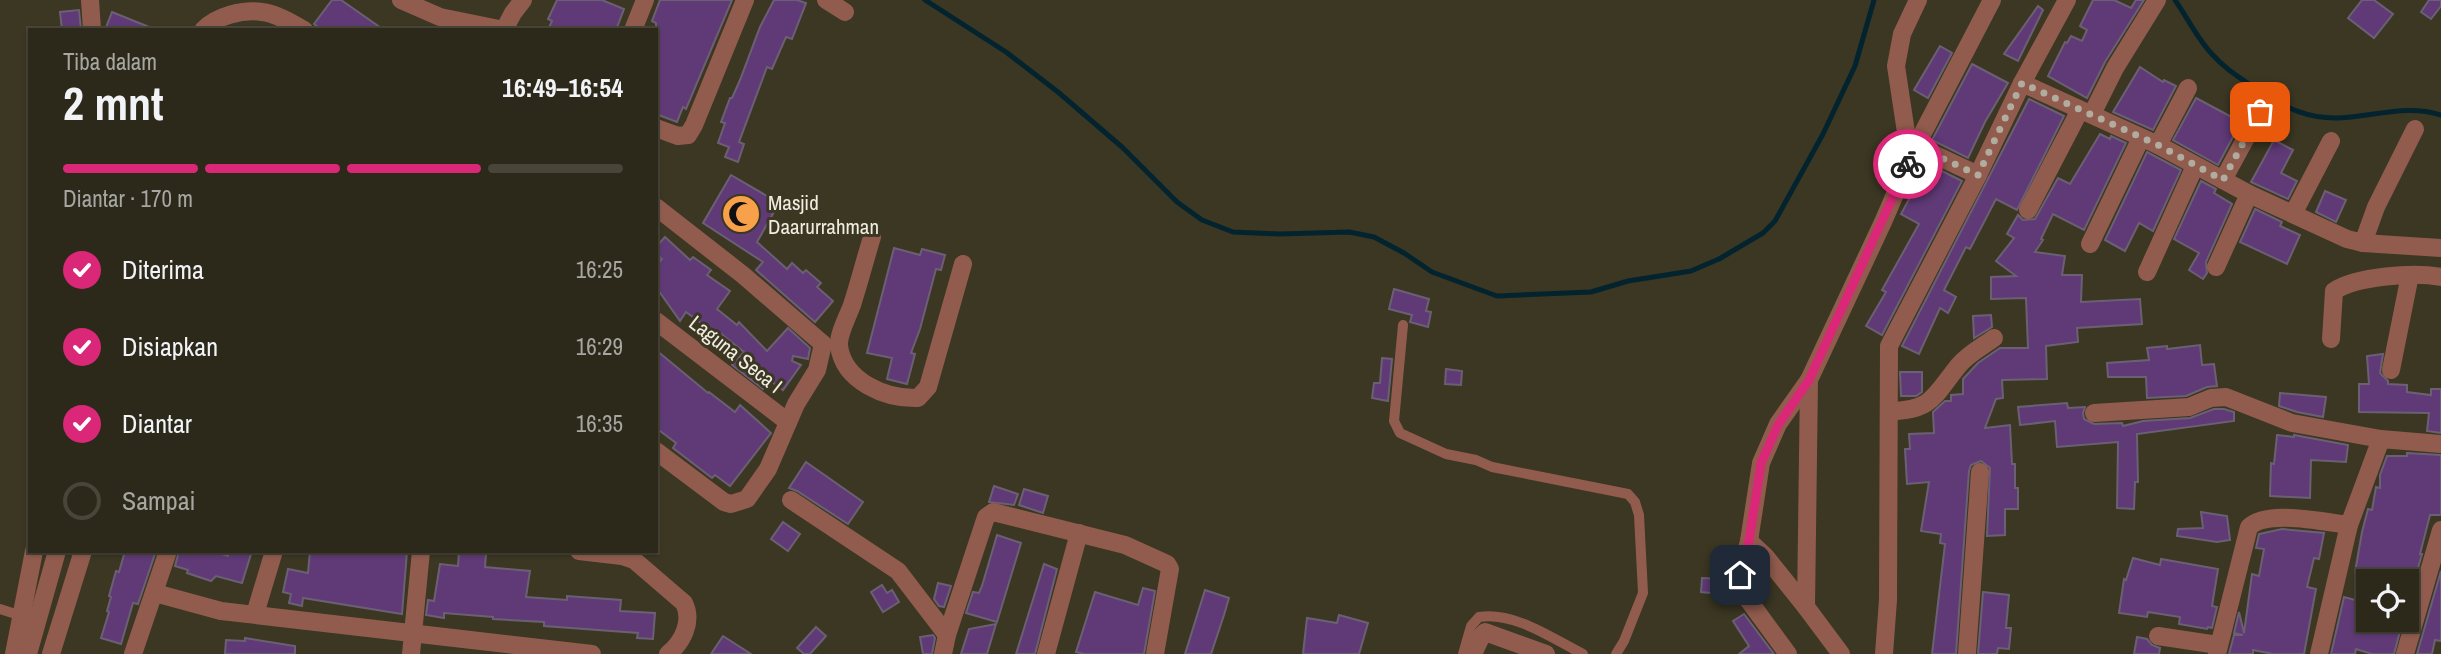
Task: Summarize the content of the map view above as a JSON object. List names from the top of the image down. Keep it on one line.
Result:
{"streets":{"street":["Laguna Seca I"]},"places":{"mosque":["Masjid Daarurrahman"]},"page":{"heading":["2 mnt","Tiba dalam","16:49–16:54"],"bar":"Diantar · 170 m","list":[["Diterima","16:25"],["Disiapkan","16:29"],["Diantar","16:35"],"Sampai"]}}
